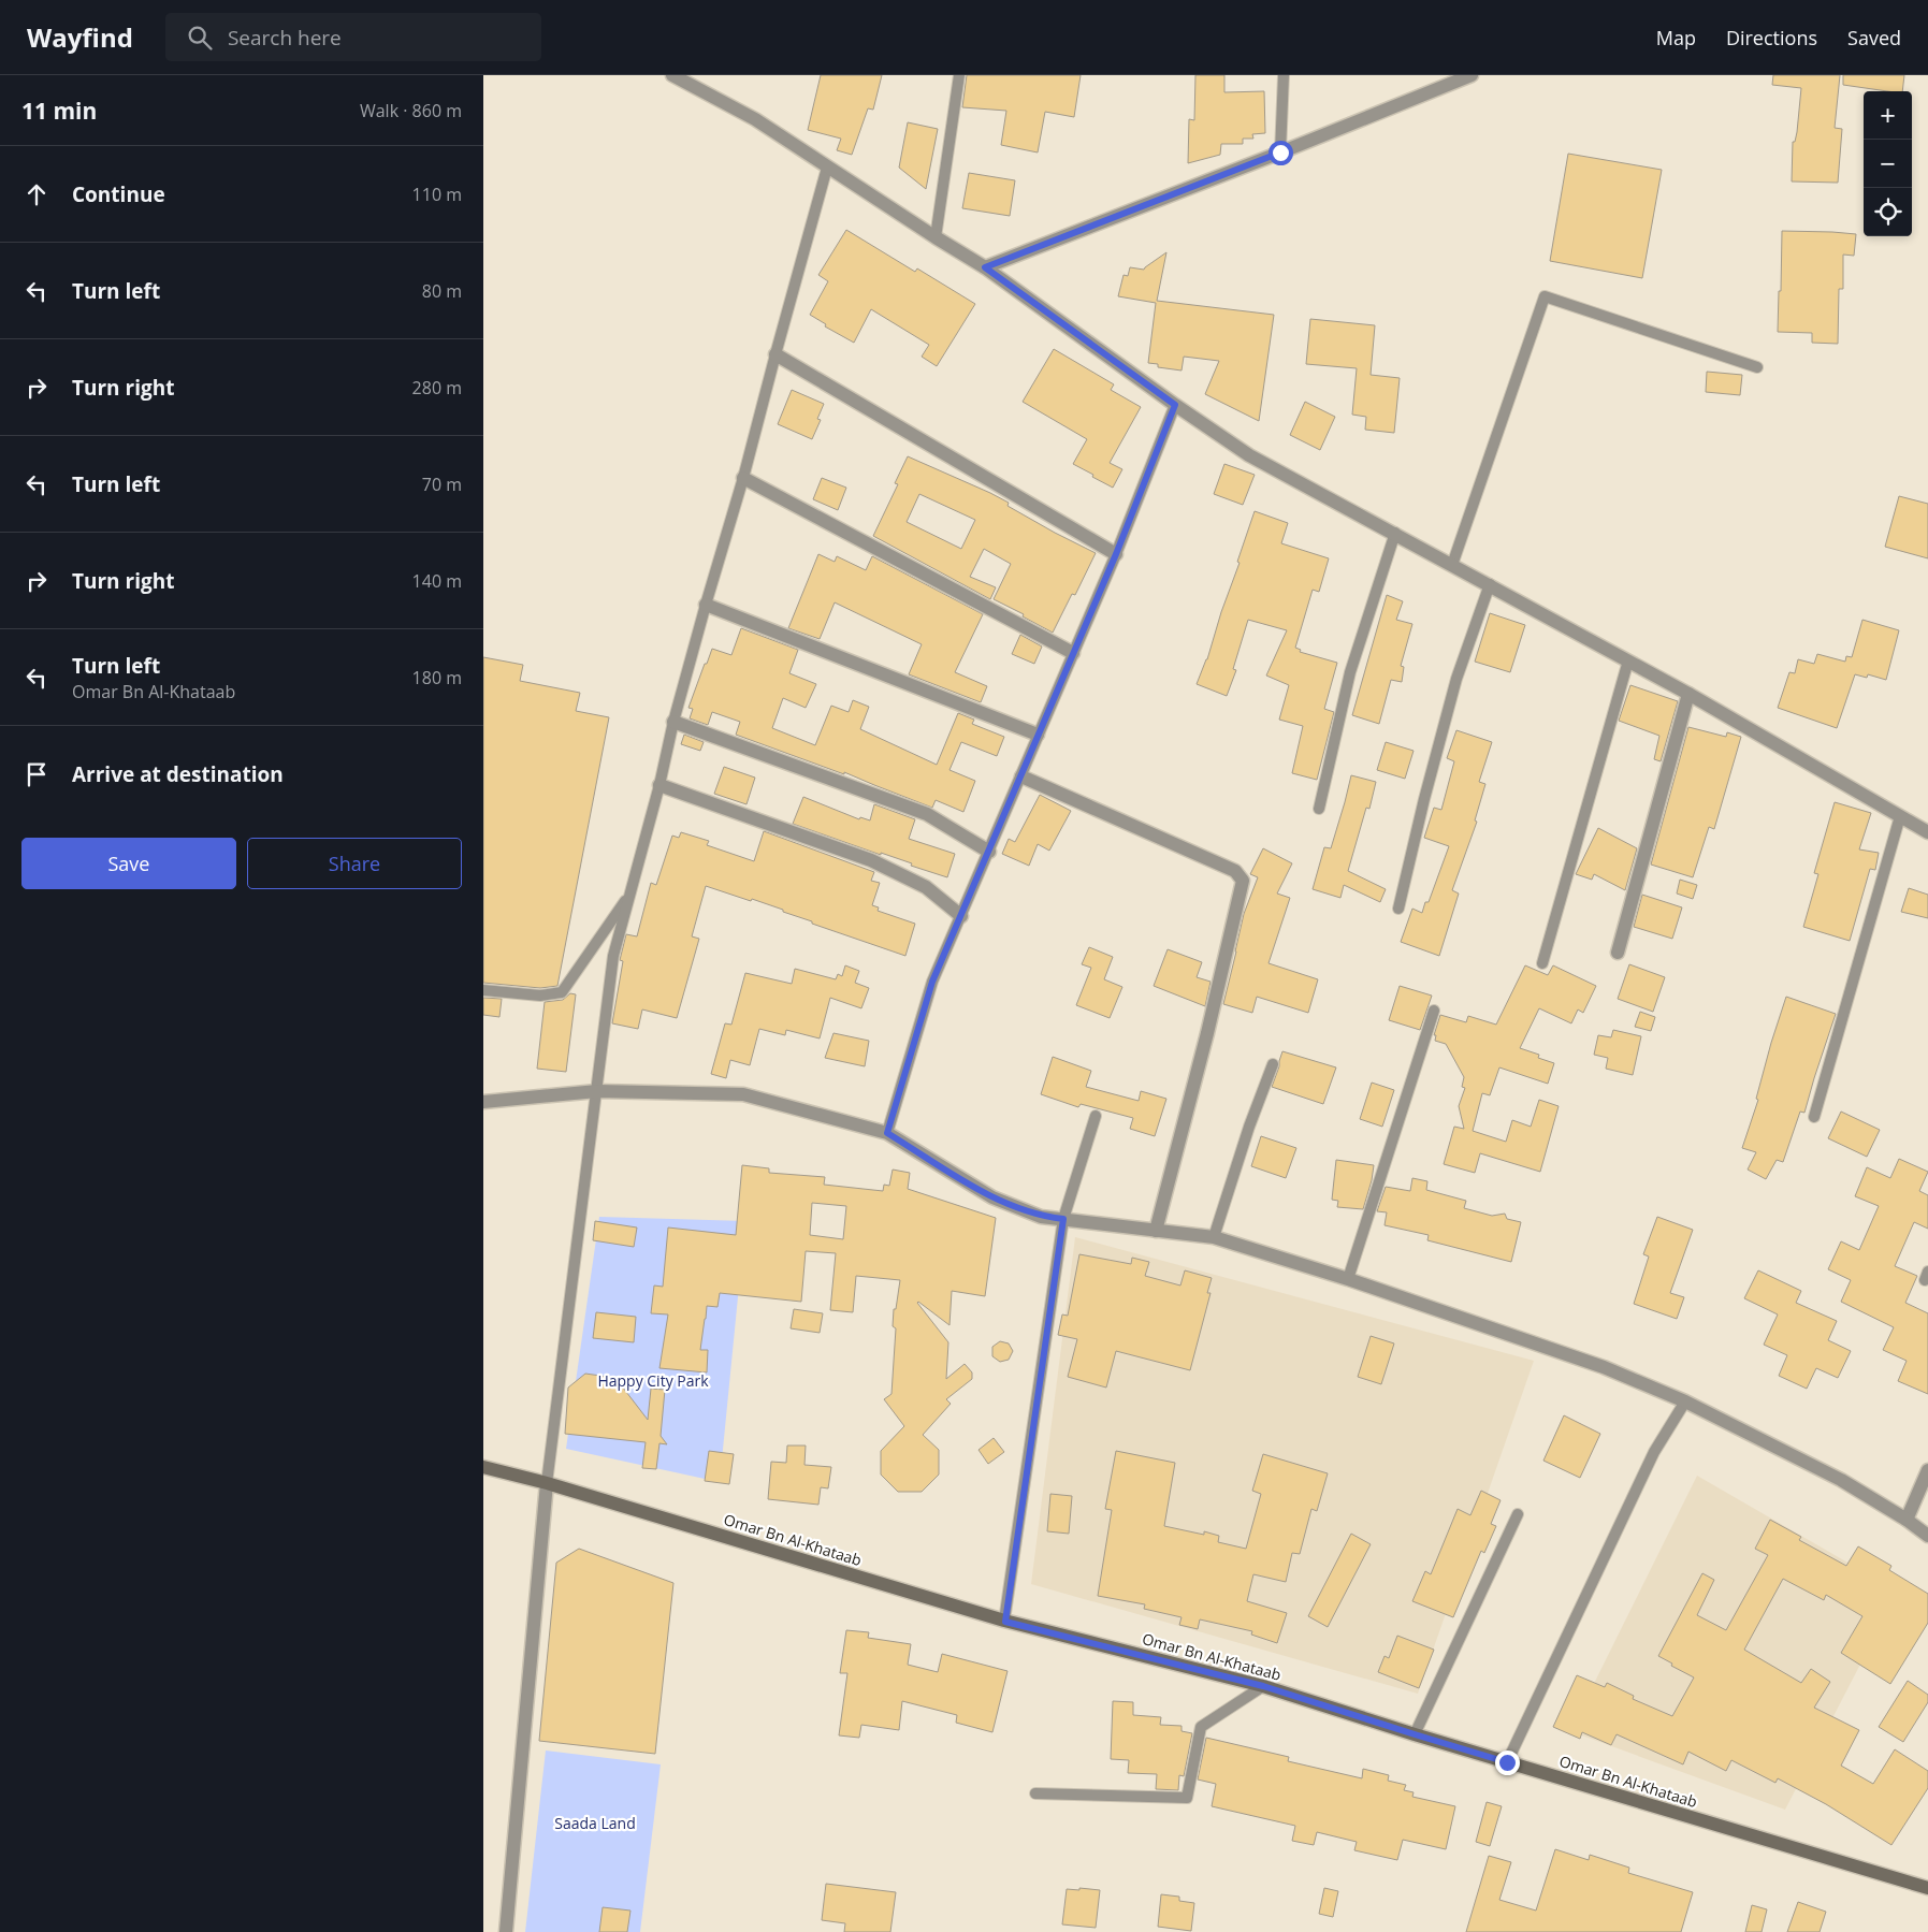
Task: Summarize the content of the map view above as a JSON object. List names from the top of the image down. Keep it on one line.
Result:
{"streets":{"main road":["Omar Bn Al-Khataab"]},"parks":["Happy City Park","Saada Land"],"page":{"header":"Wayfind","search":"Search here","nav":["Map","Directions","Saved"],"heading":["11 min","Walk · 860 m"],"map_buttons":["+","−"],"list":[["Continue","110 m"],["Turn left","80 m"],["Turn right","280 m"],["Turn left","70 m"],["Turn right","140 m"],["Turn left","Omar Bn Al-Khataab","180 m"],"Arrive at destination"],"buttons":["Save","Share"]}}
